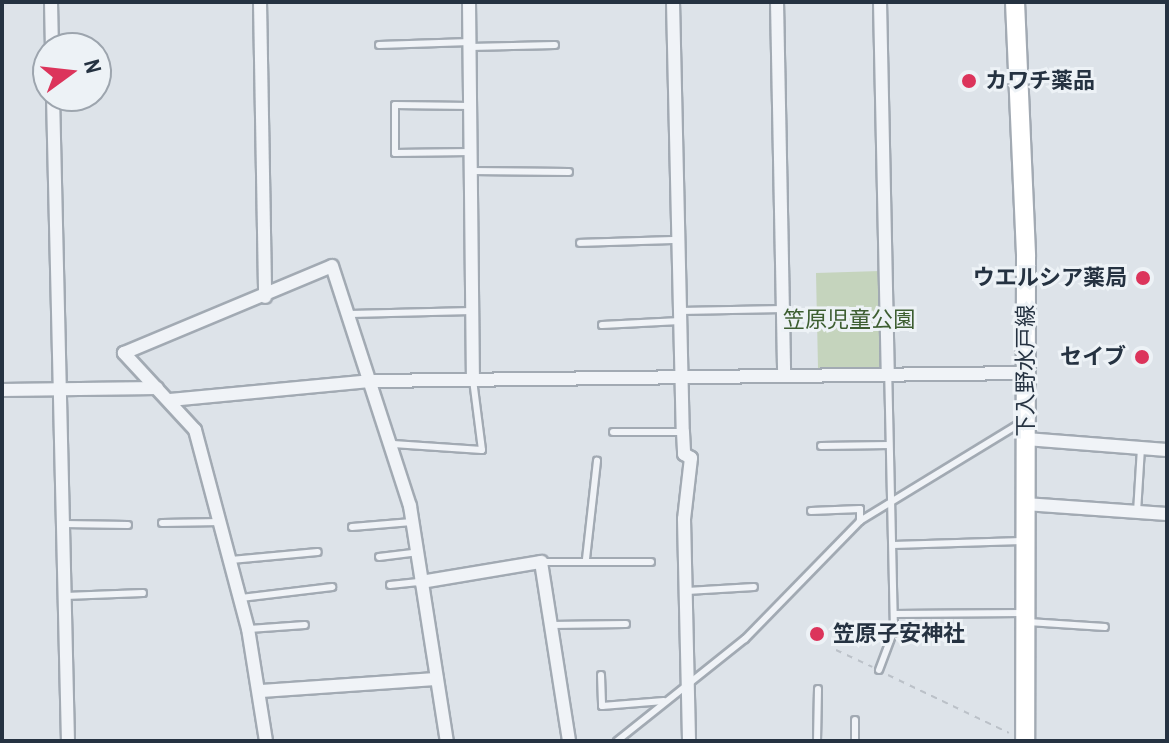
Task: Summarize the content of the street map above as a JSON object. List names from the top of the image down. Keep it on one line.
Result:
{"streets":{"main road":["下入野水戸線"]},"parks":["笠原児童公園"],"places":["カワチ薬品","ウエルシア薬局","セイブ","笠原子安神社"],"north":"right"}
